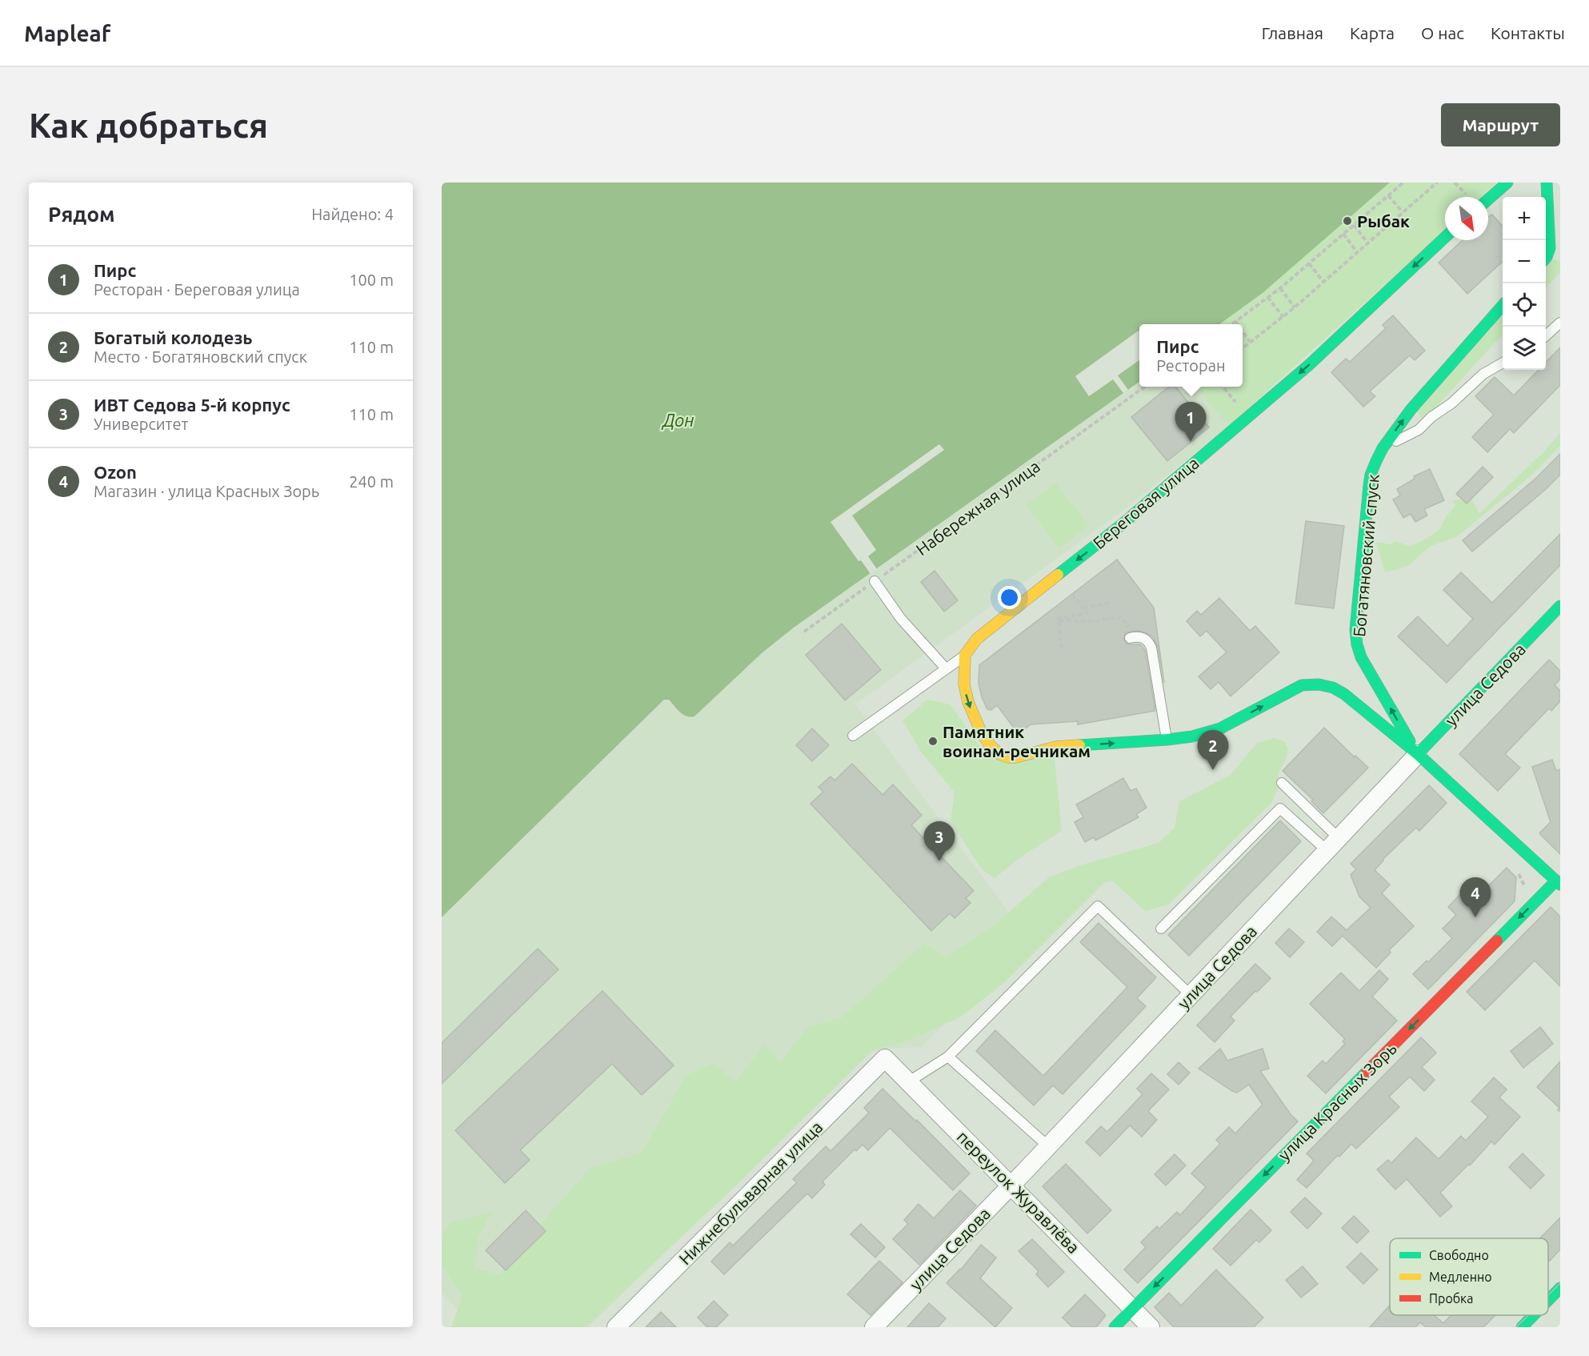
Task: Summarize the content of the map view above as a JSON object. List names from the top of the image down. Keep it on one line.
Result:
{"streets":{"street":["Береговая улица","Богатяновский спуск","улица Седова","улица Красных Зорь","переулок Журавлёва","Нижнебульварная улица"],"path":["Набережная улица"]},"crossings":[["Береговая улица","Богатяновский спуск"],["Богатяновский спуск","улица Седова"],["Богатяновский спуск","улица Красных Зорь"],["улица Седова","переулок Журавлёва"],["улица Красных Зорь","переулок Журавлёва"],["переулок Журавлёва","Нижнебульварная улица"]],"one_way":["Береговая улица","улица Красных Зорь"],"water":["Дон"],"places":["Рыбак","Памятник воинам-речникам"],"legend":["Свободно","Медленно","Пробка"],"north":"bottom right","page":{"header":"Mapleaf","nav":["Главная","Карта","О нас","Контакты"],"buttons":"Маршрут","title":"Как добраться","heading":["Рядом","Найдено: 4"],"map_buttons":["+","−"],"list":[{"mark":"1","name":"Пирс","note":"Ресторан · Береговая улица","value":"100 m"},{"mark":"2","name":"Богатый колодезь","note":"Место · Богатяновский спуск","value":"110 m"},{"mark":"3","name":"ИВТ Седова 5-й корпус","note":"Университет","value":"110 m"},{"mark":"4","name":"Ozon","note":"Магазин · улица Красных Зорь","value":"240 m"}],"popup":["Пирс","Ресторан"],"pins":["1","2","3","4"]}}
